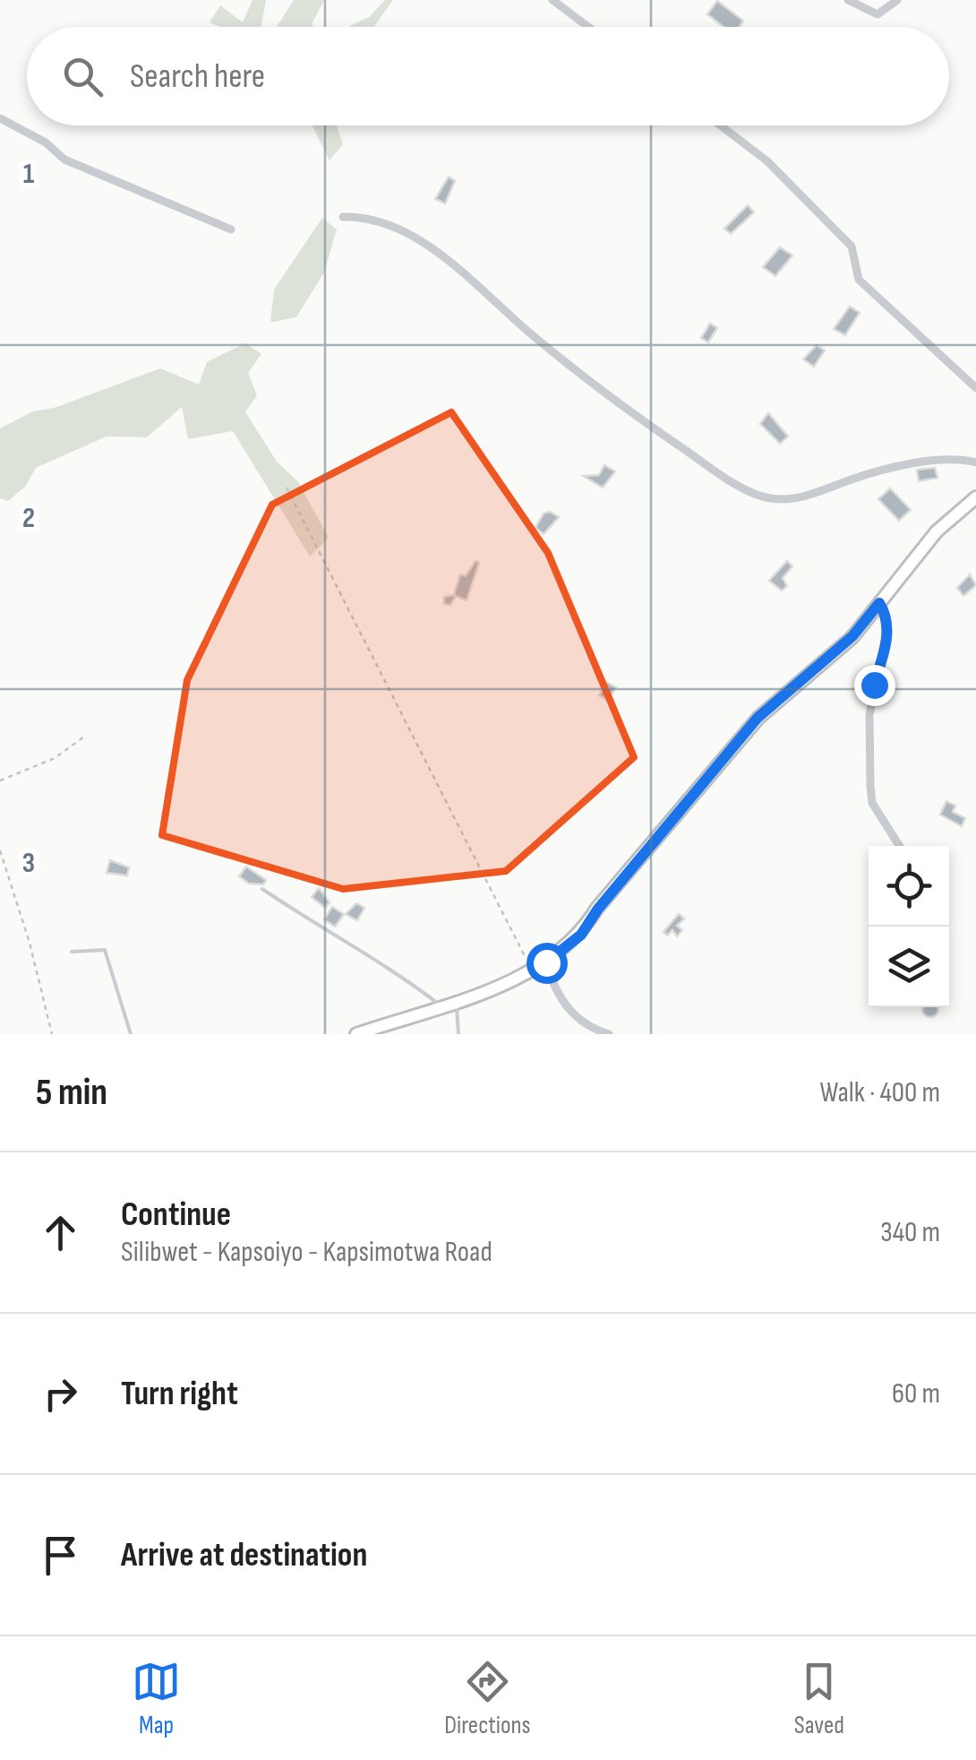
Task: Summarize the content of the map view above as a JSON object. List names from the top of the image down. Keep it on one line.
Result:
{"page":{"search":"Search here","heading":["5 min","Walk · 400 m"],"list":[["Continue","Silibwet - Kapsoiyo - Kapsimotwa Road","340 m"],["Turn right","60 m"],"Arrive at destination"],"nav":["Map","Directions","Saved"]},"grid":{"rows":["1","2","3"]}}
